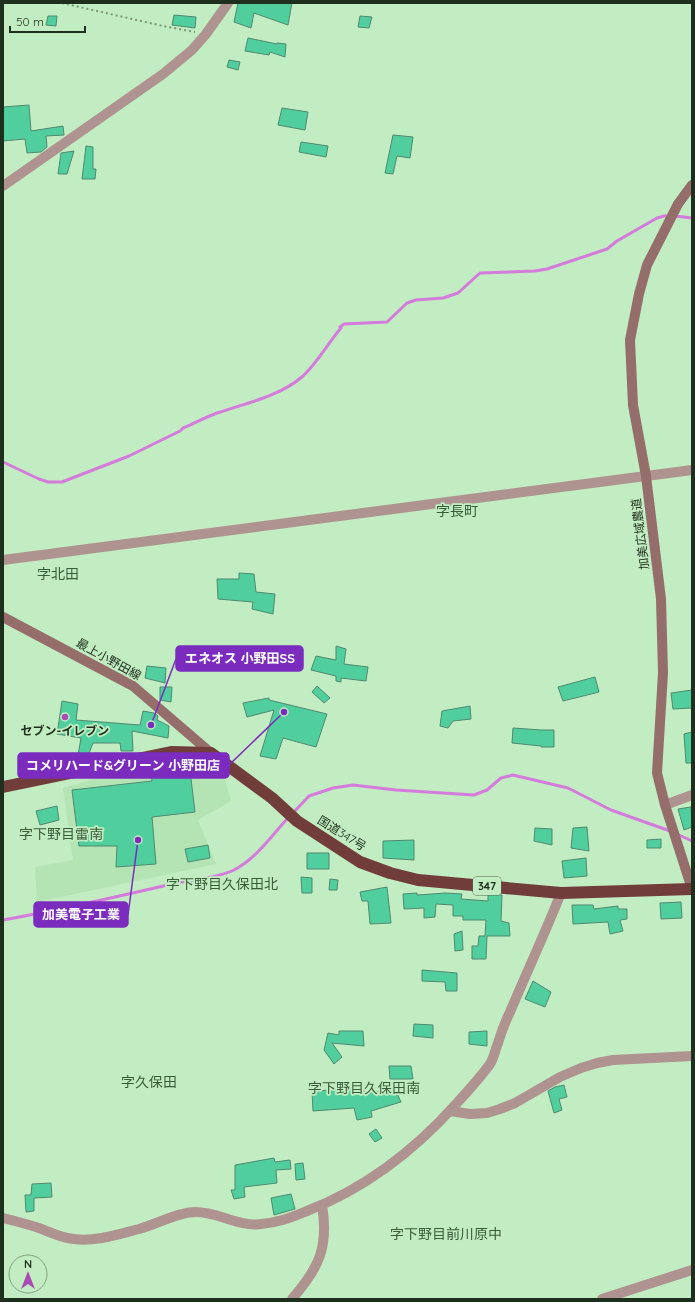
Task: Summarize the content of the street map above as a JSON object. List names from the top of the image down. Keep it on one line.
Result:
{"streets":{"highway":["国道347号","347"],"street":["加美広域農道","最上小野田線"]},"crossings":[["加美広域農道","国道347号"],["最上小野田線","国道347号"]],"districts":["字長町","字北田","字下野目雷南","字下野目久保田北","字久保田","字下野目久保田南","字下野目前川原中"],"places":["コメリハード&グリーン 小野田店","セブン-イレブン","エネオス 小野田SS","加美電子工業"],"scale_bar":"50 m","north":"top"}
